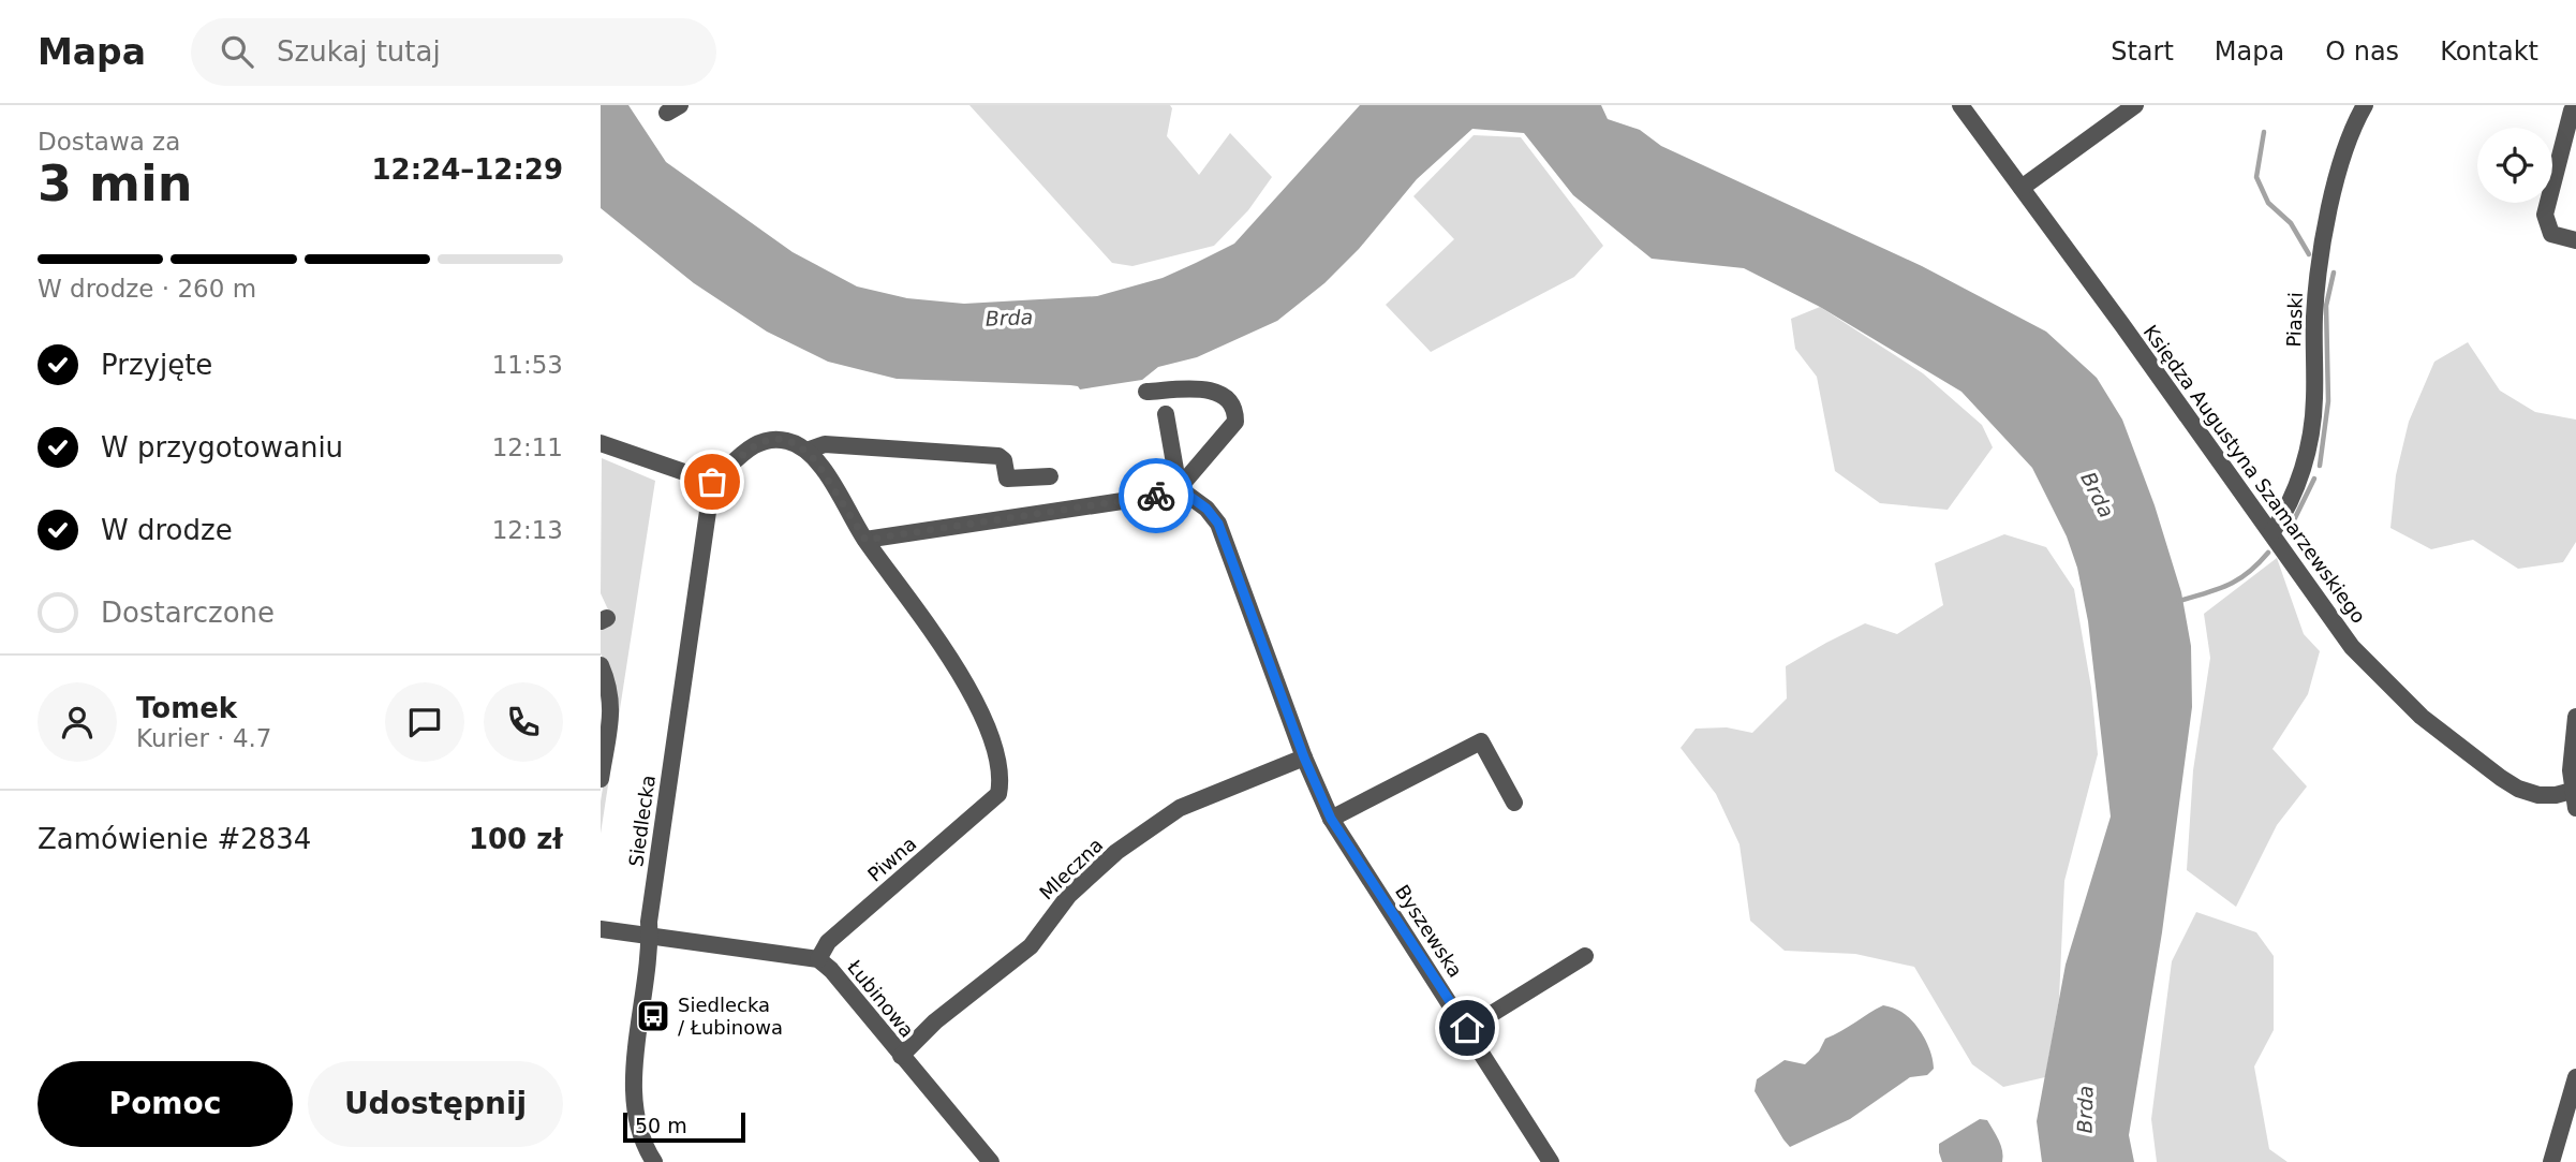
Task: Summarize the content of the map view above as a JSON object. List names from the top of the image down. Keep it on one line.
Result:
{"streets":{"street":["Piaski","Księdza Augustyna Szamarzewskiego","Siedlecka","Piwna","Mleczna","Byszewska","Łubinowa"]},"crossings":[["Piaski","Księdza Augustyna Szamarzewskiego"],["Siedlecka","Łubinowa"],["Piwna","Łubinowa"],["Mleczna","Byszewska"],["Mleczna","Łubinowa"]],"water":["Brda"],"places":{"bus stop":["Siedlecka / Łubinowa"]},"scale_bar":"50 m","page":{"header":"Mapa","search":"Szukaj tutaj","nav":["Start","Mapa","O nas","Kontakt"],"heading":["3 min","Dostawa za","12:24–12:29"],"panel":["Tomek","Kurier · 4.7","Zamówienie #2834","100 zł"],"bar":"W drodze · 260 m","list":[["Przyjęte","11:53"],["W przygotowaniu","12:11"],["W drodze","12:13"],"Dostarczone"],"buttons":["Pomoc","Udostępnij"],"scale":"50 m"}}
